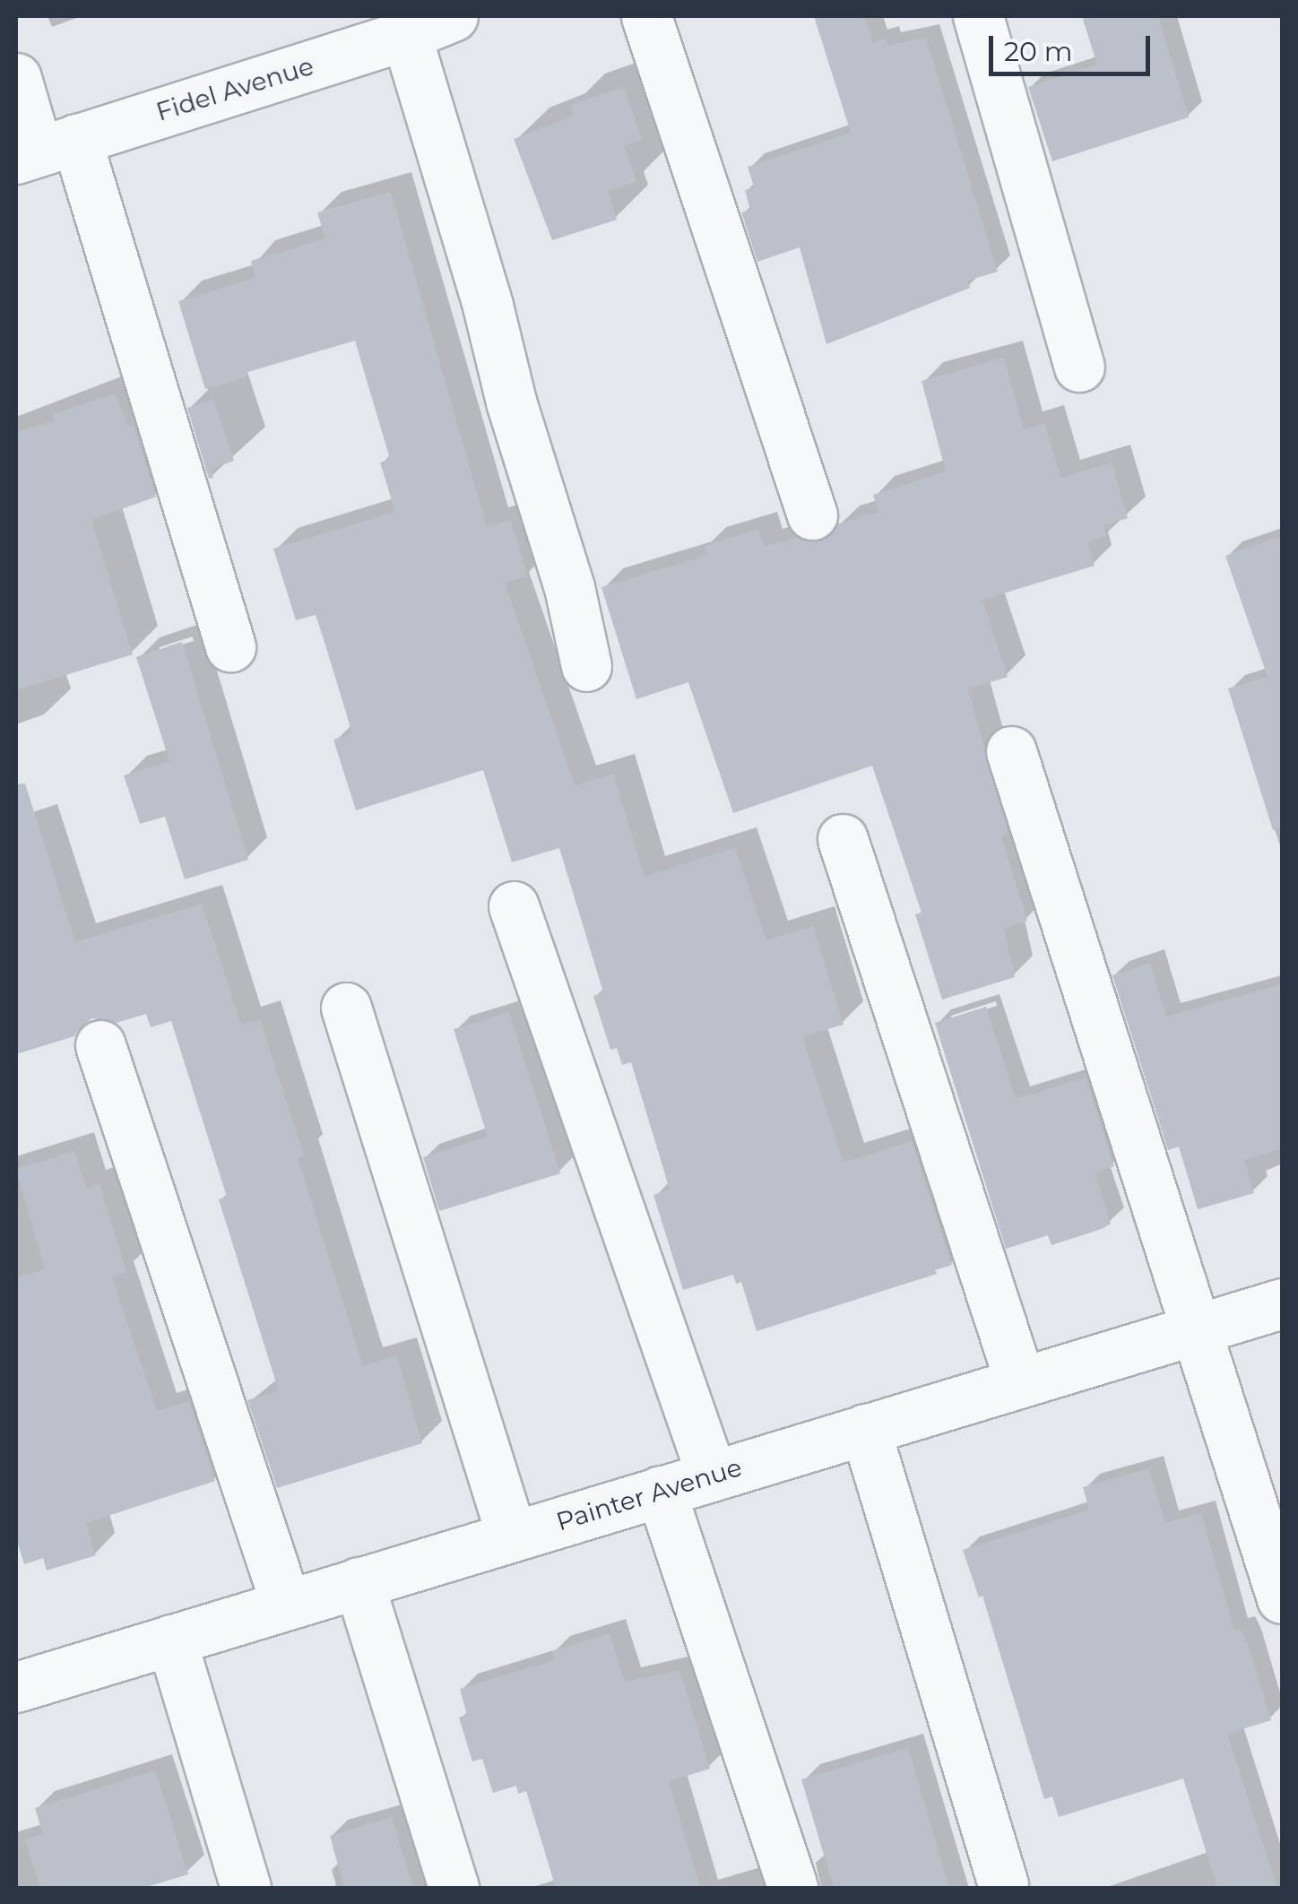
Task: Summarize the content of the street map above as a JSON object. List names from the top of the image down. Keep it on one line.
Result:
{"streets":{"street":["Fidel Avenue","Painter Avenue"]},"scale_bar":"20 m"}
